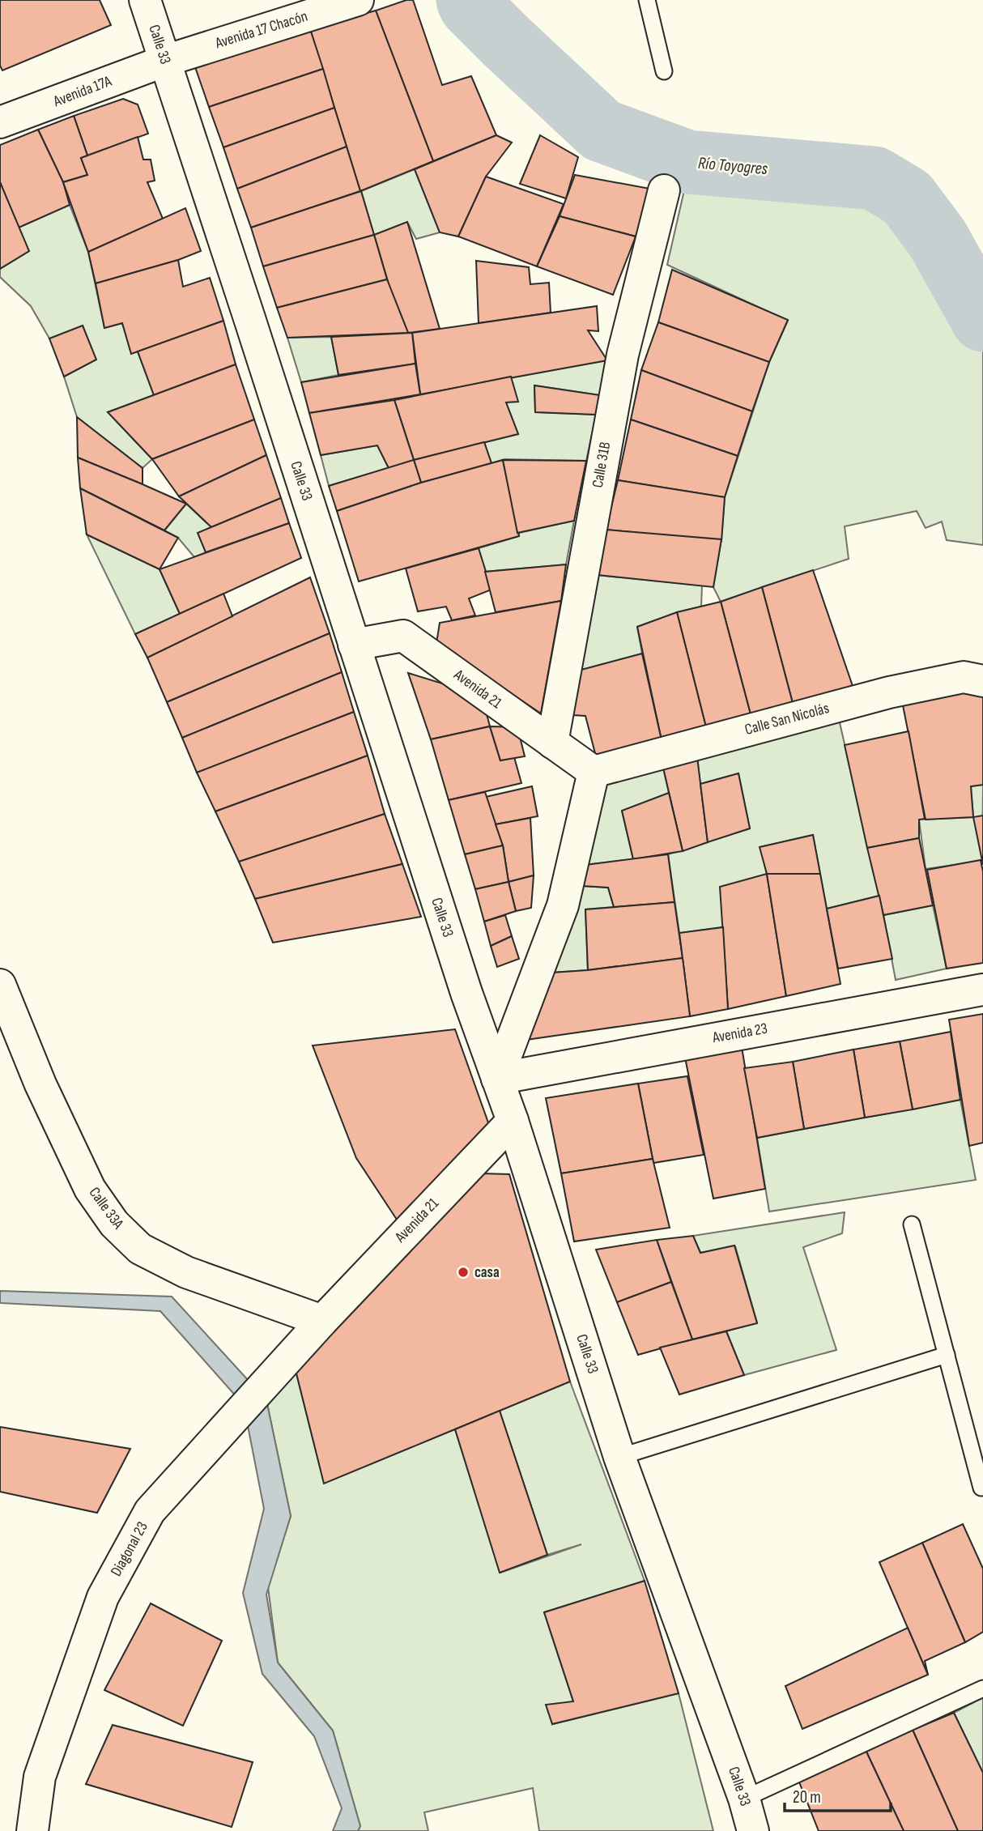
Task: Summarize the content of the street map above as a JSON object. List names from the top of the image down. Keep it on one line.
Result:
{"streets":{"street":["Avenida 17 Chacón","Calle 33","Avenida 17A","Calle 31B","Avenida 21","Calle San Nicolás","Avenida 23","Calle 33A","Diagonal 23"]},"crossings":[["Avenida 17 Chacón","Calle 33"],["Avenida 17 Chacón","Avenida 17A"],["Calle 33","Avenida 17A"],["Calle 33","Avenida 21"],["Calle 33","Avenida 23"],["Calle 31B","Avenida 21"],["Avenida 21","Calle San Nicolás"],["Avenida 21","Calle 33A"],["Avenida 21","Diagonal 23"],["Calle 33A","Diagonal 23"]],"water":["Río Toyogres"],"places":["casa"],"scale_bar":"20 m"}
